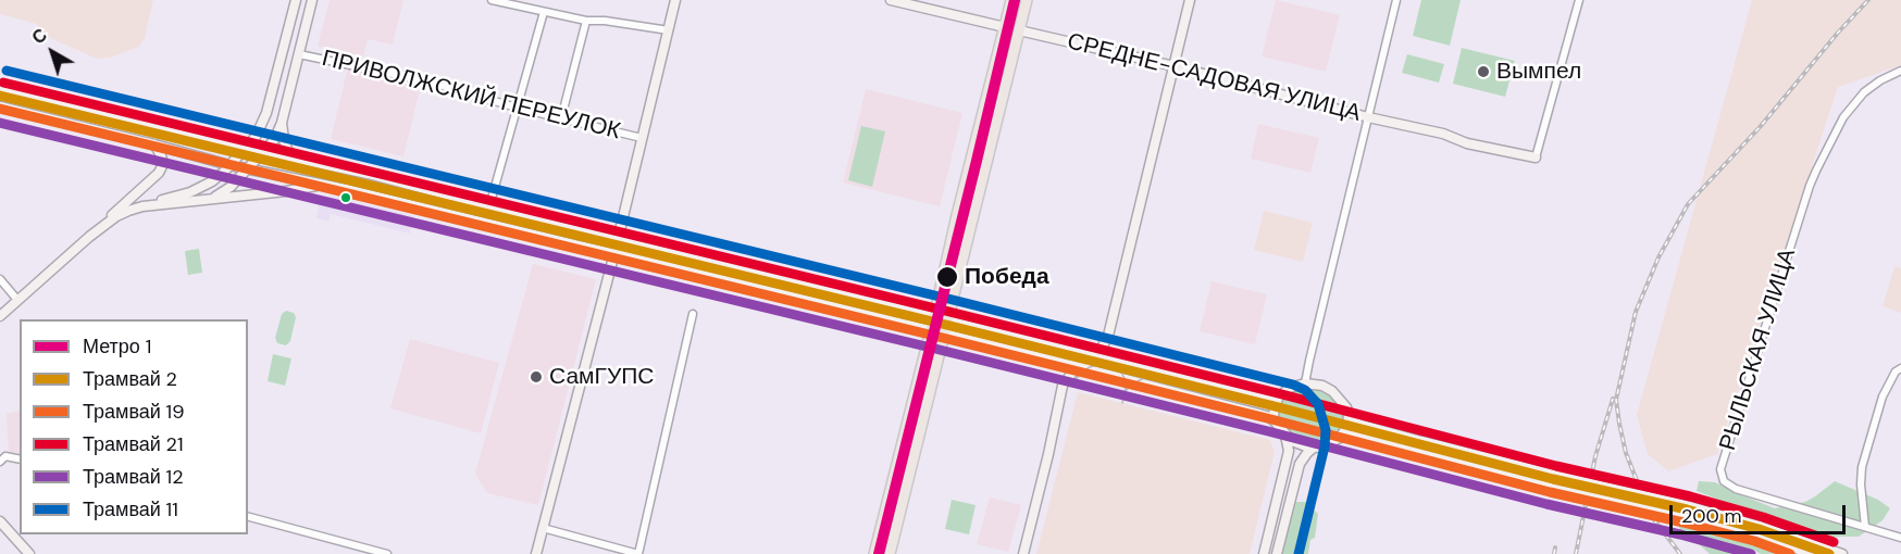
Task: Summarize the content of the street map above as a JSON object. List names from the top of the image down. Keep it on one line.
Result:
{"streets":{"main road":["СРЕДНЕ-САДОВАЯ УЛИЦА"],"street":["ПРИВОЛЖСКИЙ ПЕРЕУЛОК","РЫЛЬСКАЯ УЛИЦА"]},"places":["Вымпел","Победа","СамГУПС"],"lines":["metro line 1","tram line 11","tram line 21","tram line 2","tram line 19","tram line 12"],"legend":["Метро 1","Трамвай 2","Трамвай 19","Трамвай 21","Трамвай 12","Трамвай 11"],"scale_bar":"200 m","north":"top left"}
